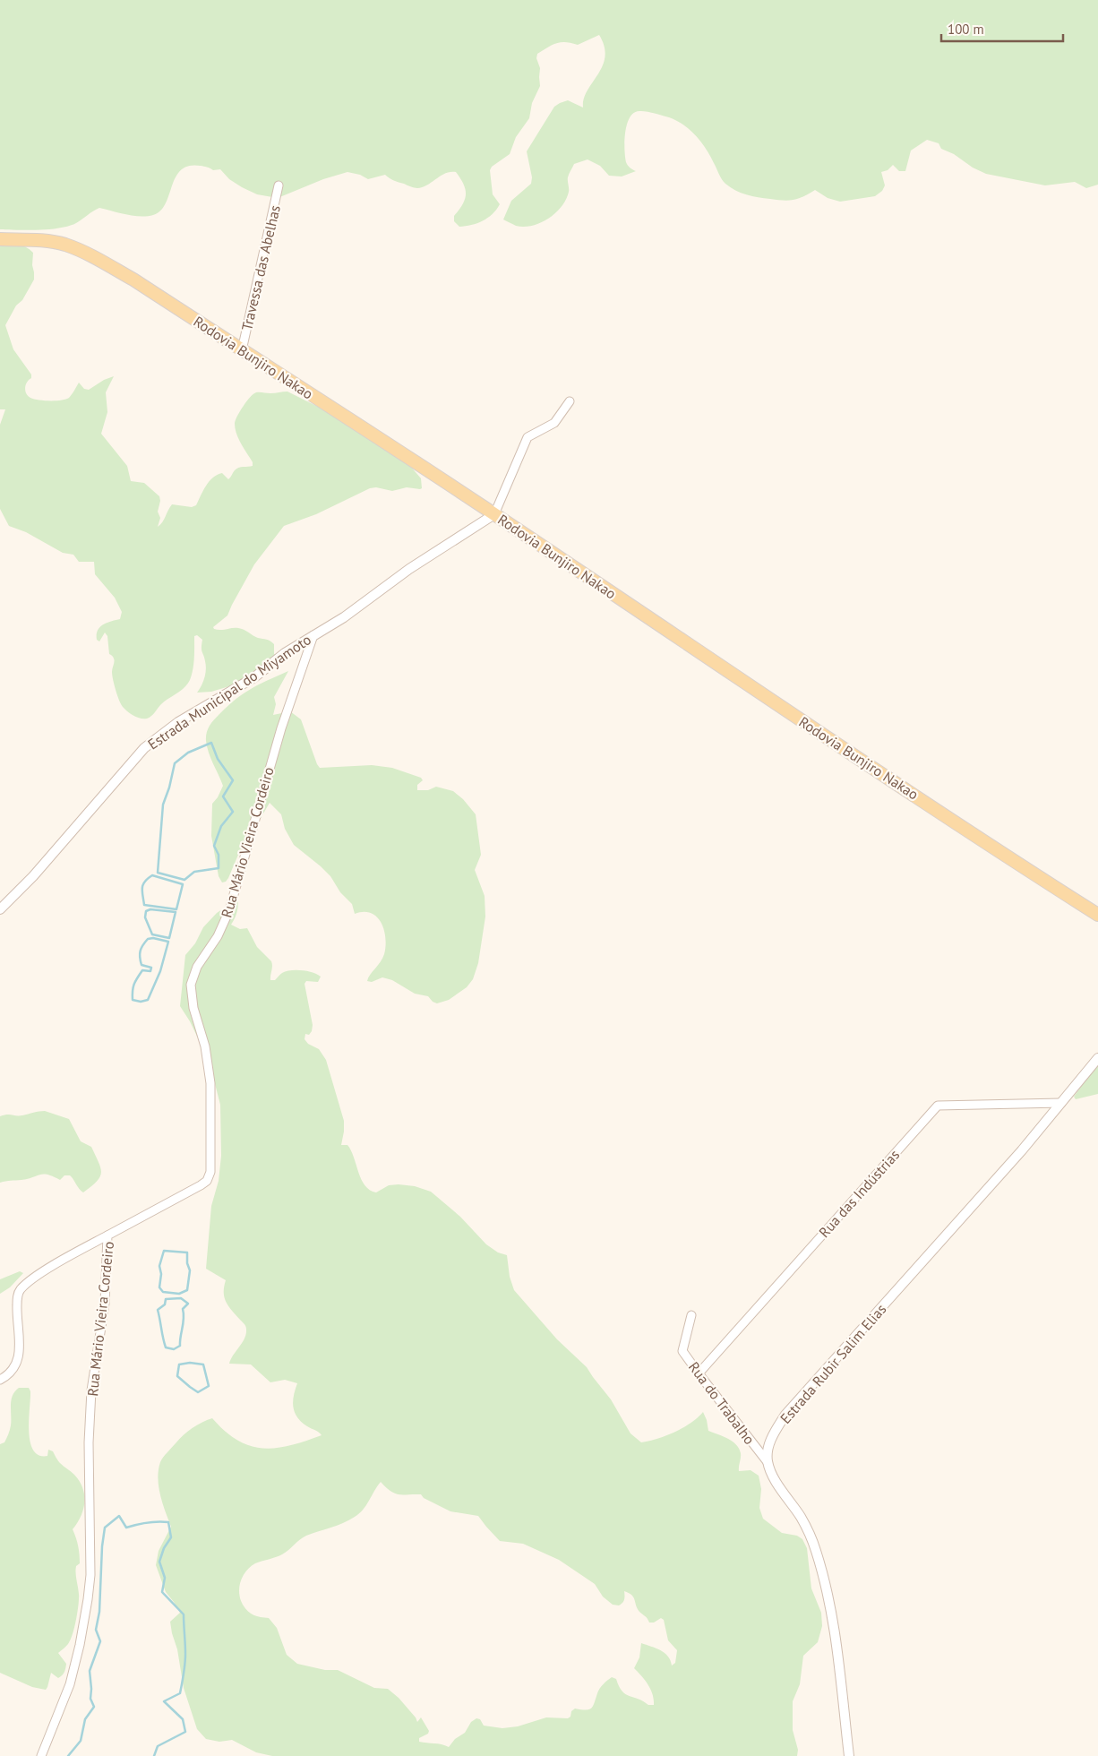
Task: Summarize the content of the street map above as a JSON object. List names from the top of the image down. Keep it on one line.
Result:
{"streets":{"main road":["Rodovia Bunjiro Nakao"],"street":["Travessa das Abelhas","Estrada Municipal do Miyamoto","Rua Mário Vieira Cordeiro","Rua das Indústrias","Estrada Rubir Salim Elias","Rua do Trabalho"]},"crossings":[["Travessa das Abelhas","Rodovia Bunjiro Nakao"],["Rodovia Bunjiro Nakao","Estrada Municipal do Miyamoto"],["Estrada Municipal do Miyamoto","Rua Mário Vieira Cordeiro"],["Rua das Indústrias","Estrada Rubir Salim Elias"],["Rua das Indústrias","Rua do Trabalho"],["Estrada Rubir Salim Elias","Rua do Trabalho"]],"scale_bar":"100 m"}
